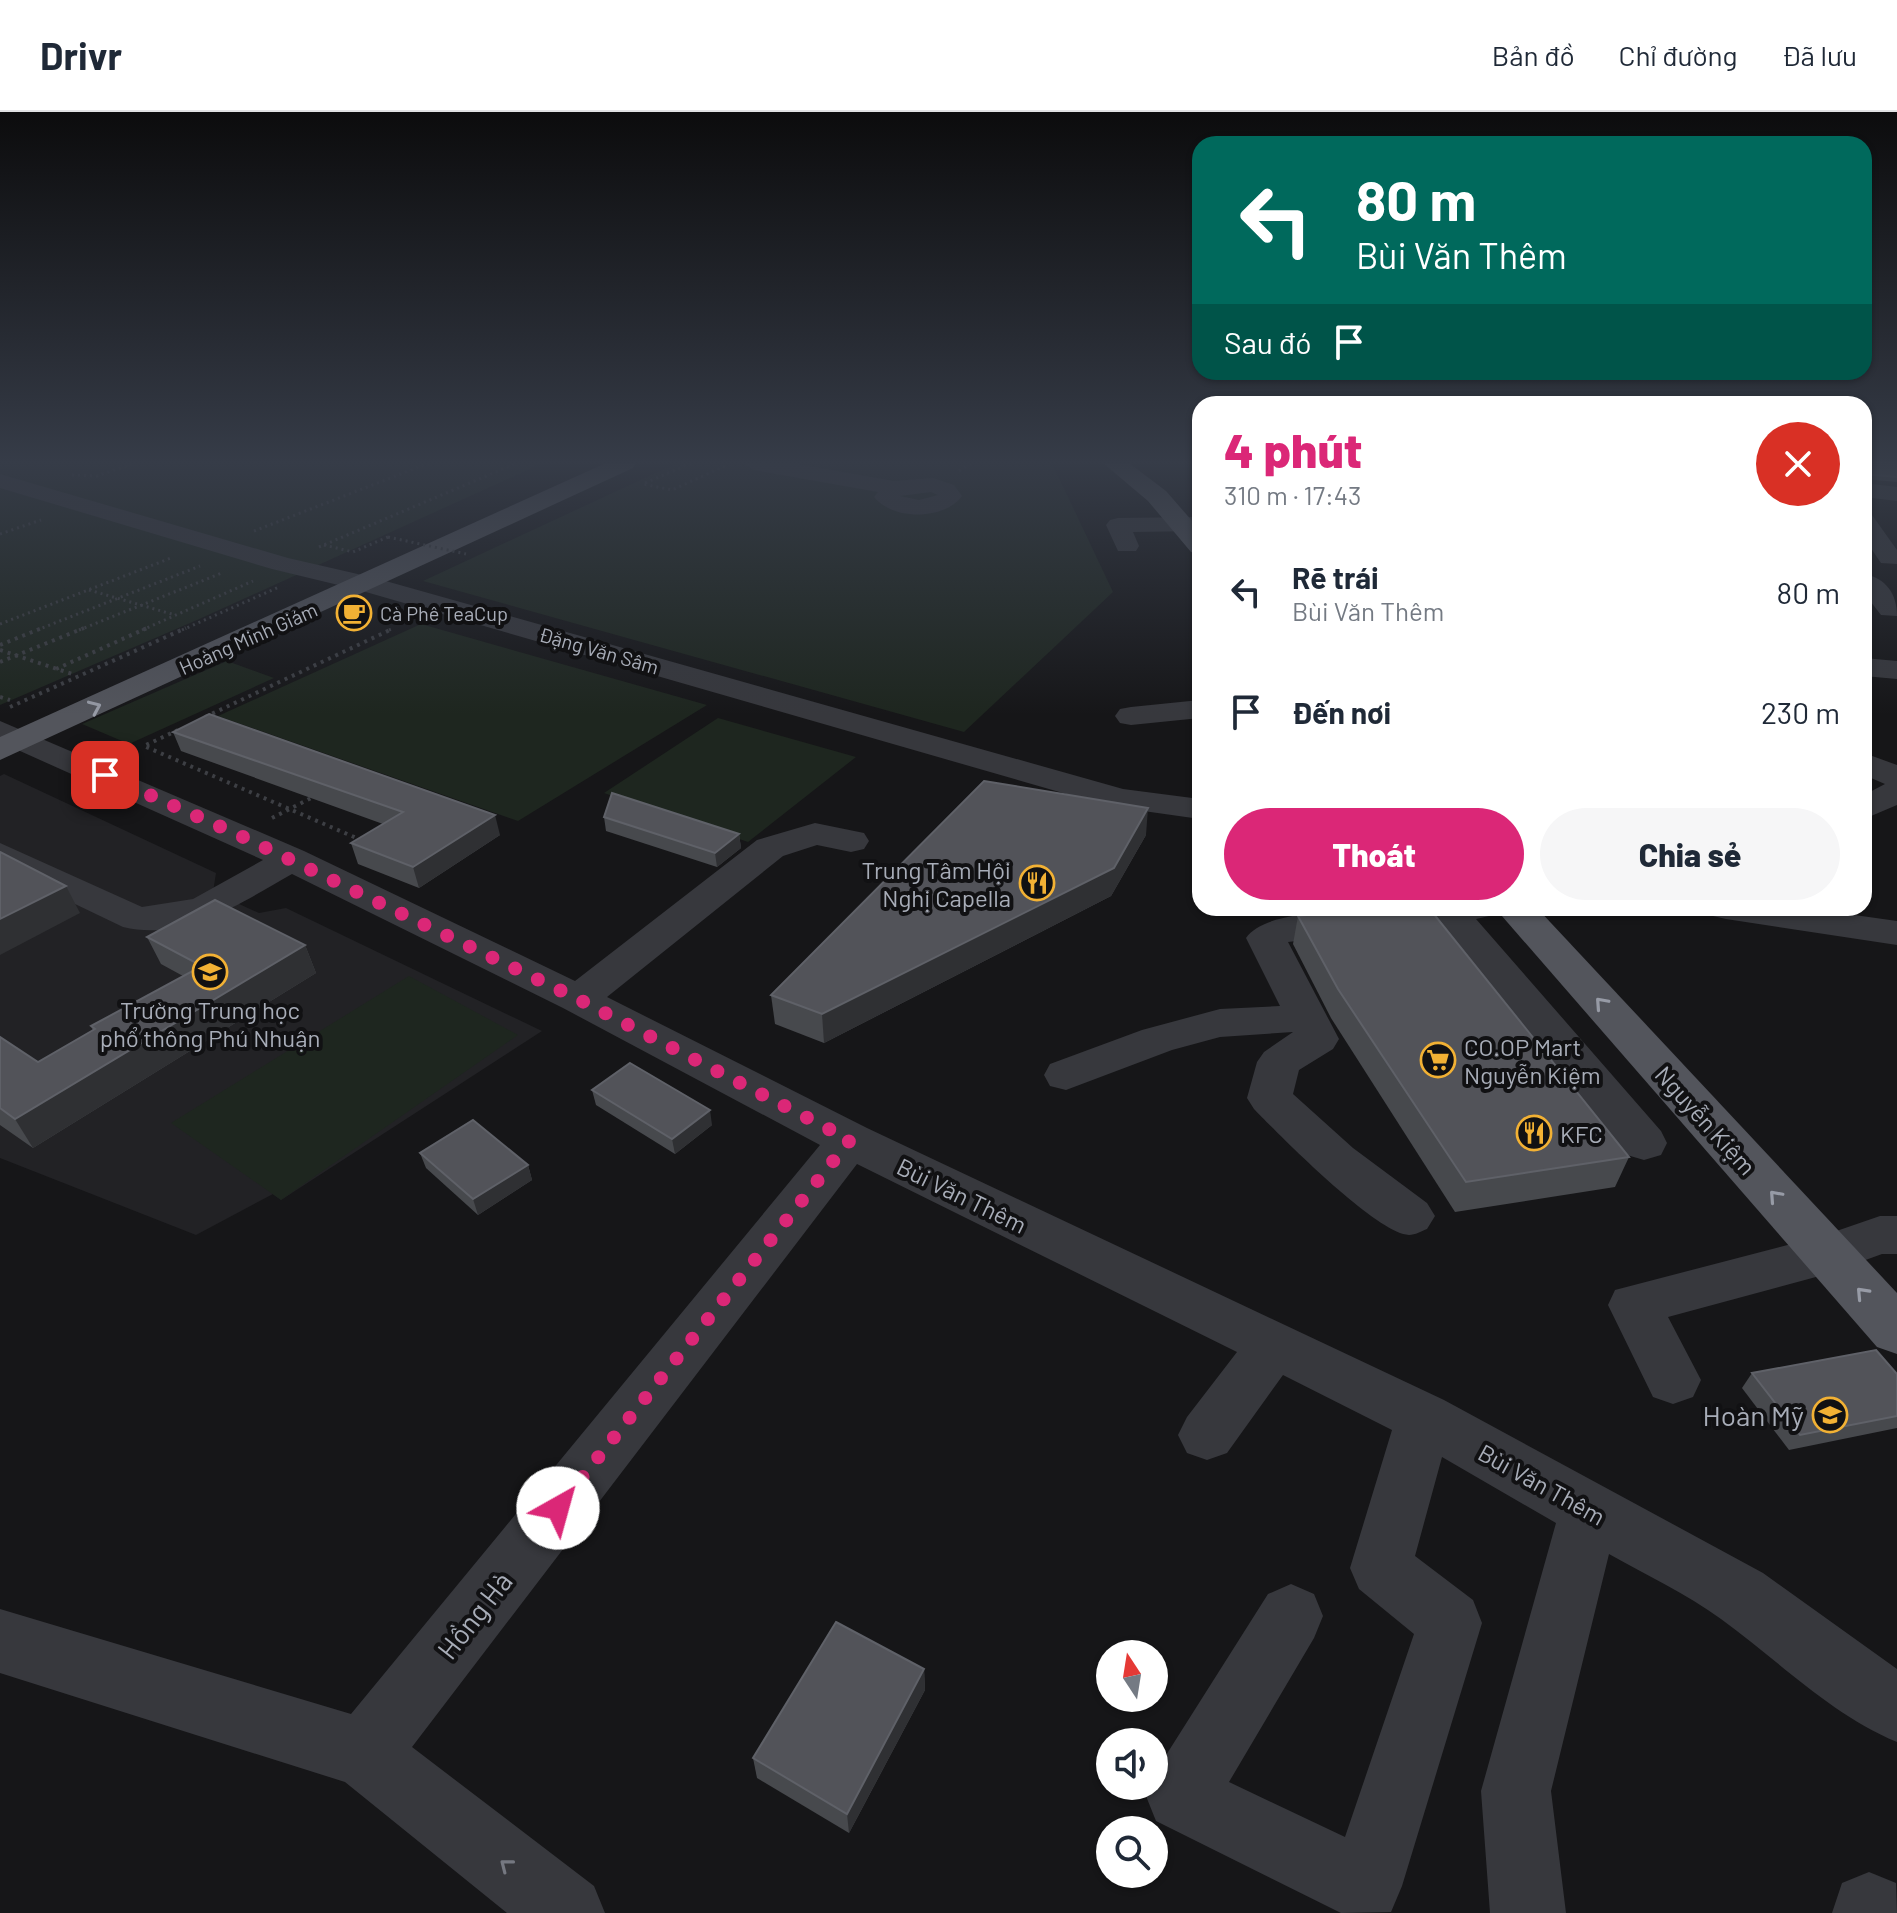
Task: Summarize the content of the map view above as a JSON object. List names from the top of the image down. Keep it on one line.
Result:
{"streets":{"main road":["Hoàng Minh Giám","Nguyễn Kiệm"],"street":["Đặng Văn Sâm","Bùi Văn Thêm","Hồng Hà"]},"crossings":[["Hoàng Minh Giám","Đặng Văn Sâm"],["Hoàng Minh Giám","Bùi Văn Thêm"],["Bùi Văn Thêm","Hồng Hà"]],"one_way":["Nguyễn Kiệm"],"places":{"cafe":["Cà Phê TeaCup"],"restaurant":["Trung Tâm Hội Nghị Capella","KFC"],"school or university":["Trường Trung học phổ thông Phú Nhuận","Hoàn Mỹ"],"supermarket":["CO.OP Mart Nguyễn Kiệm"]},"north":"top","page":{"header":"Drivr","nav":["Bản đồ","Chỉ đường","Đã lưu"],"turn":["80 m","Bùi Văn Thêm"],"then":"Sau đó","heading":["4 phút","310 m · 17:43"],"list":[{"name":"Rẽ trái","note":"Bùi Văn Thêm","value":"80 m"},{"name":"Đến nơi","value":"230 m"}],"buttons":["Thoát","Chia sẻ"]}}
